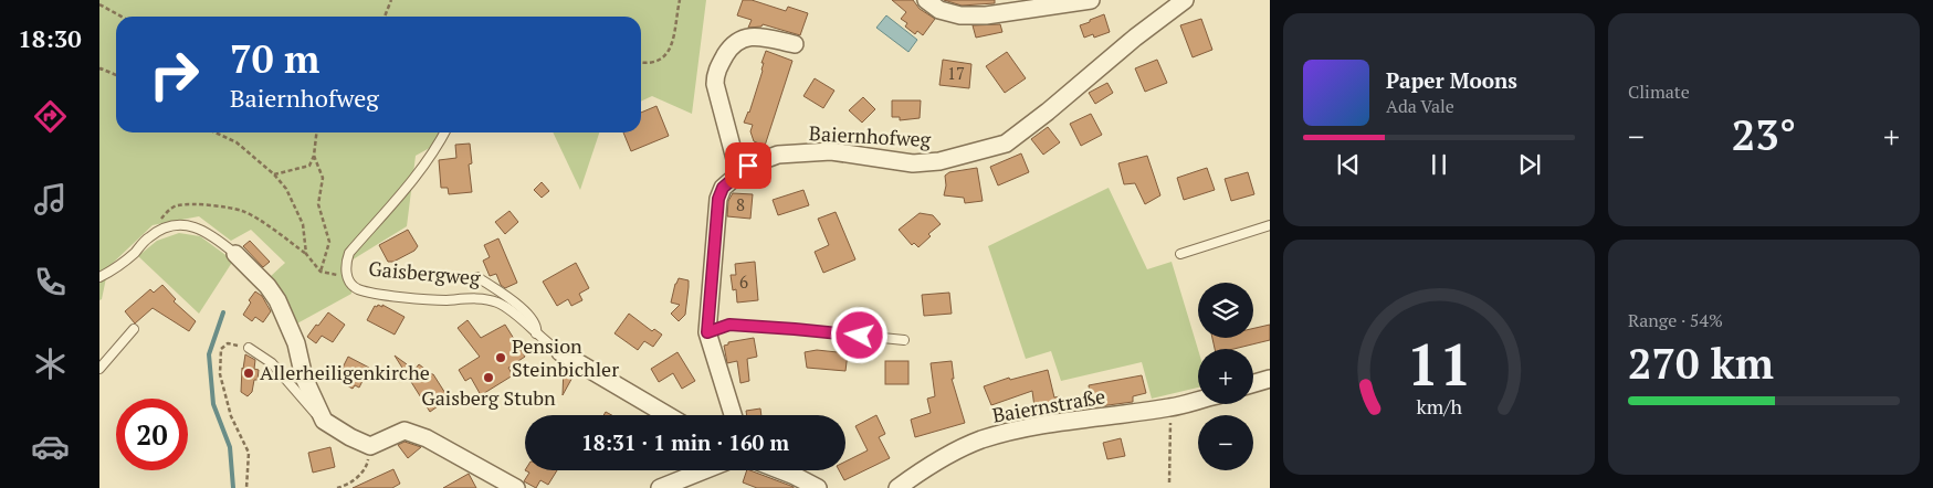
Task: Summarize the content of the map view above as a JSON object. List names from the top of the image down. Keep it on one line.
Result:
{"streets":{"street":["Baiernhofweg","Gaisbergweg","Baiernstraße"]},"places":["Pension Steinbichler","Allerheiligenkirche","Gaisberg Stubn"],"house_numbers":["17","8","6"],"page":{"tabs":"18:30","tile":["Climate",["Range · 54%","270 km"]],"turn":["70 m","Baiernhofweg"],"song":["Paper Moons","Ada Vale"],"heat":["−","23°","+"],"map_buttons":["+","−"],"limit":"20","trip":"18:31 · 1 min · 160 m","gauge":["11","km/h"]}}
